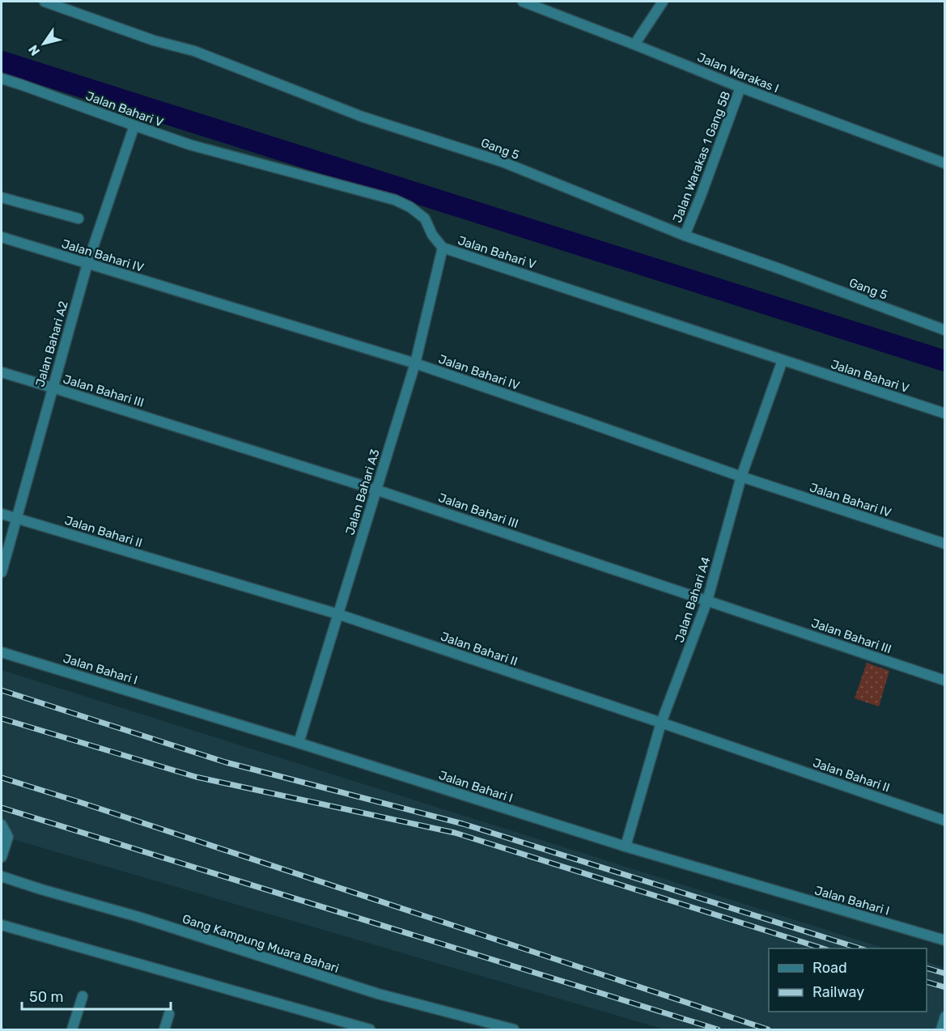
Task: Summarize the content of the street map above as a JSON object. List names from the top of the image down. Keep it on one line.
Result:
{"streets":{"street":["Jalan Warakas I","Jalan Bahari V","Gang 5","Jalan Warakas 1 Gang 5B","Jalan Bahari IV","Jalan Bahari A2","Jalan Bahari III","Jalan Bahari A3","Jalan Bahari II","Jalan Bahari A4","Jalan Bahari I","Gang Kampung Muara Bahari"]},"crossings":[["Jalan Warakas I","Jalan Warakas 1 Gang 5B"],["Jalan Bahari V","Jalan Bahari A2"],["Jalan Bahari V","Jalan Bahari A3"],["Jalan Bahari V","Jalan Bahari A4"],["Gang 5","Jalan Warakas 1 Gang 5B"],["Jalan Bahari IV","Jalan Bahari A2"],["Jalan Bahari IV","Jalan Bahari A3"],["Jalan Bahari IV","Jalan Bahari A4"],["Jalan Bahari A2","Jalan Bahari III"],["Jalan Bahari A2","Jalan Bahari II"],["Jalan Bahari III","Jalan Bahari A3"],["Jalan Bahari III","Jalan Bahari A4"],["Jalan Bahari A3","Jalan Bahari II"],["Jalan Bahari A3","Jalan Bahari I"],["Jalan Bahari II","Jalan Bahari A4"],["Jalan Bahari A4","Jalan Bahari I"]],"legend":["Road","Railway"],"scale_bar":"50 m","north":"bottom left"}
